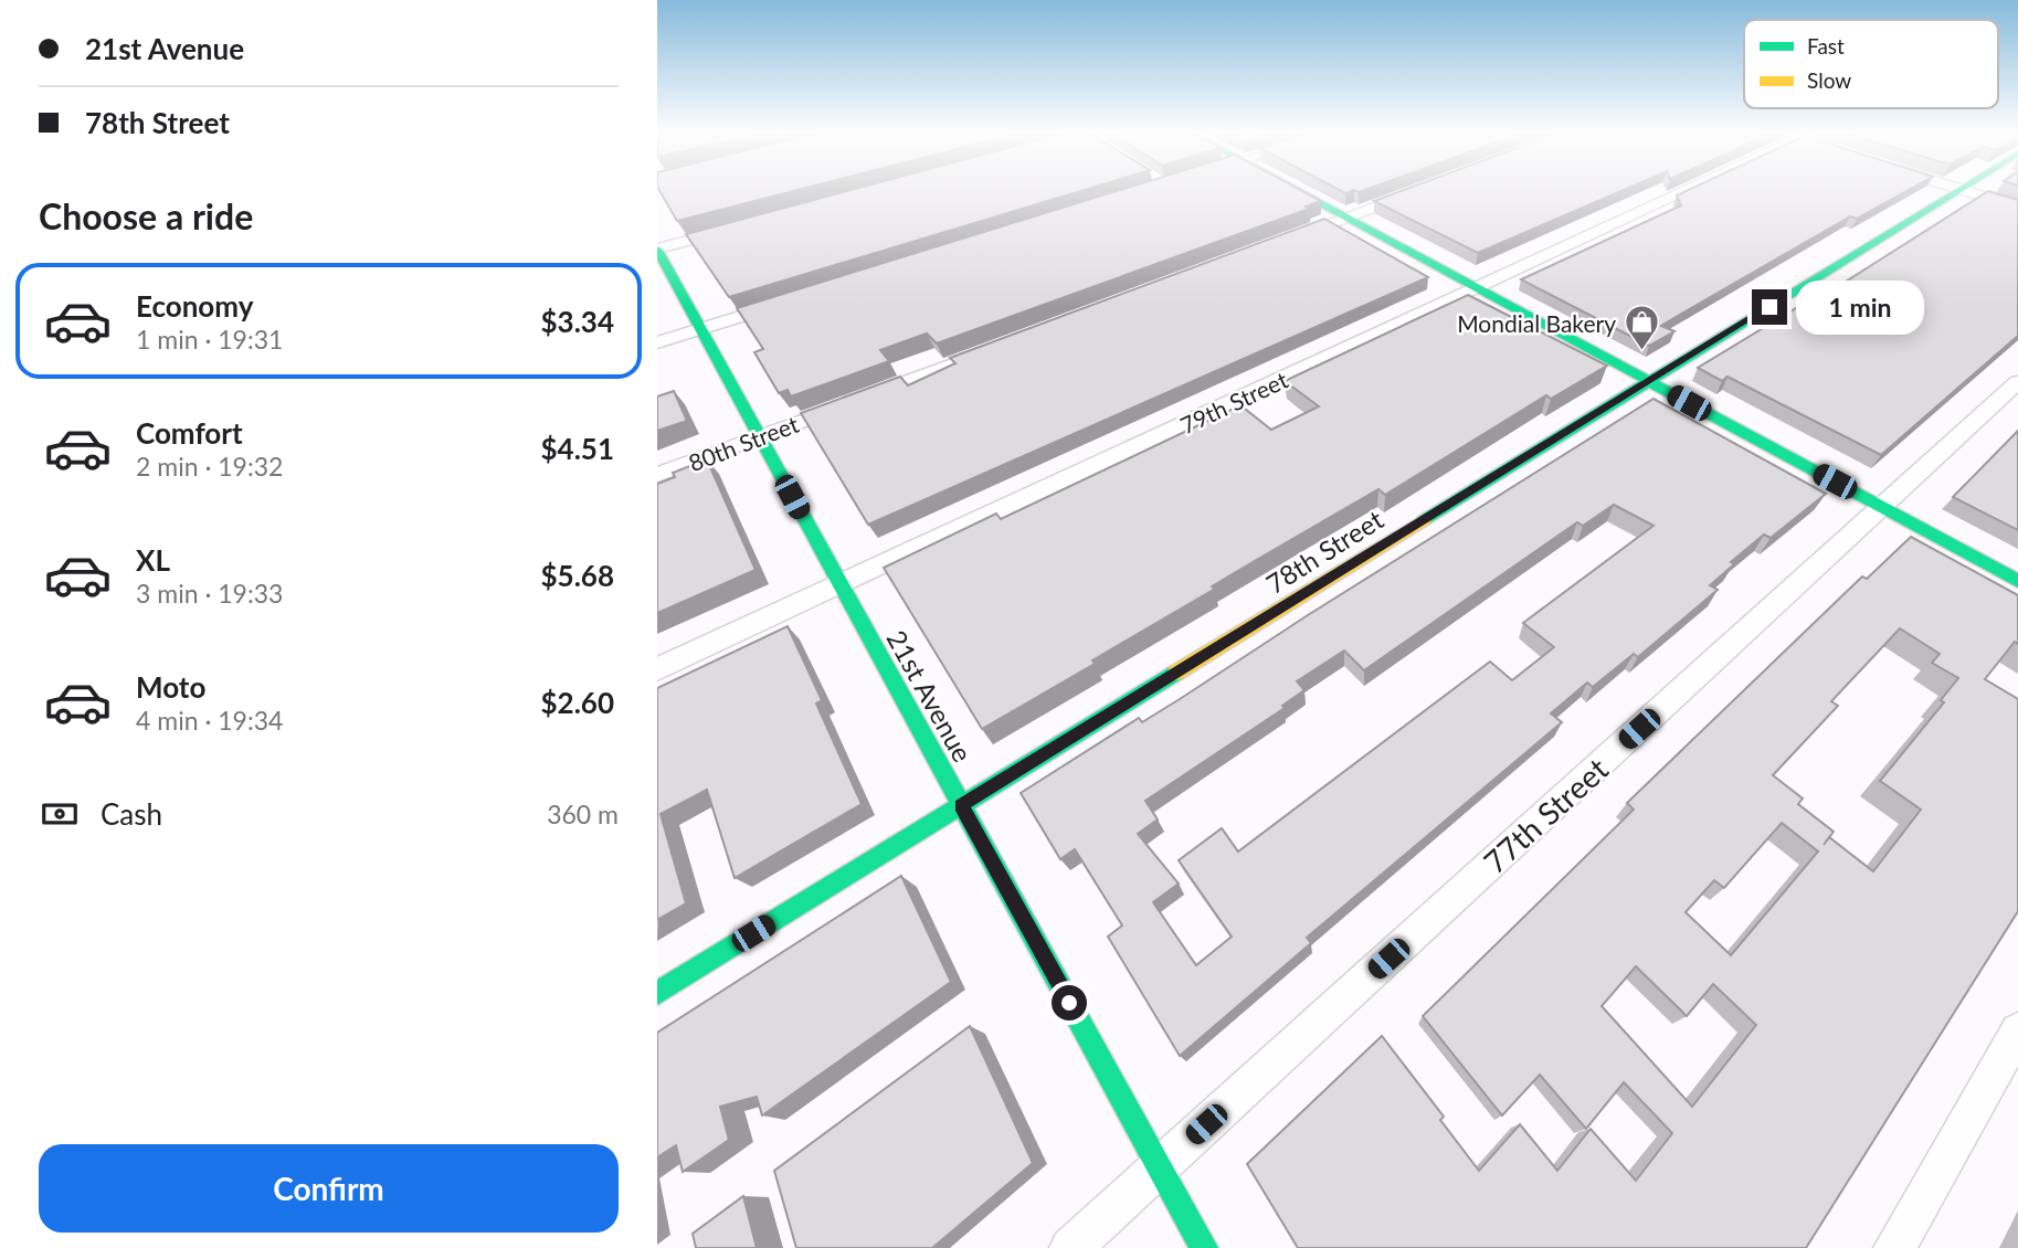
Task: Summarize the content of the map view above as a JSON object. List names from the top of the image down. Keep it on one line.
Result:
{"streets":{"street":["79th Street","80th Street","78th Street","21st Avenue","77th Street"]},"crossings":[["79th Street","21st Avenue"],["80th Street","21st Avenue"],["78th Street","21st Avenue"],["21st Avenue","77th Street"]],"places":{"shop":["Mondial Bakery"]},"legend":["Fast","Slow"],"page":{"banner":["21st Avenue","78th Street"],"heading":"Choose a ride","list":[{"name":"Economy","note":"1 min · 19:31","value":"$3.34"},{"name":"Comfort","note":"2 min · 19:32","value":"$4.51"},{"name":"XL","note":"3 min · 19:33","value":"$5.68"},{"name":"Moto","note":"4 min · 19:34","value":"$2.60"}],"bubble":"1 min","pay":["Cash","360 m"],"buttons":"Confirm"}}
